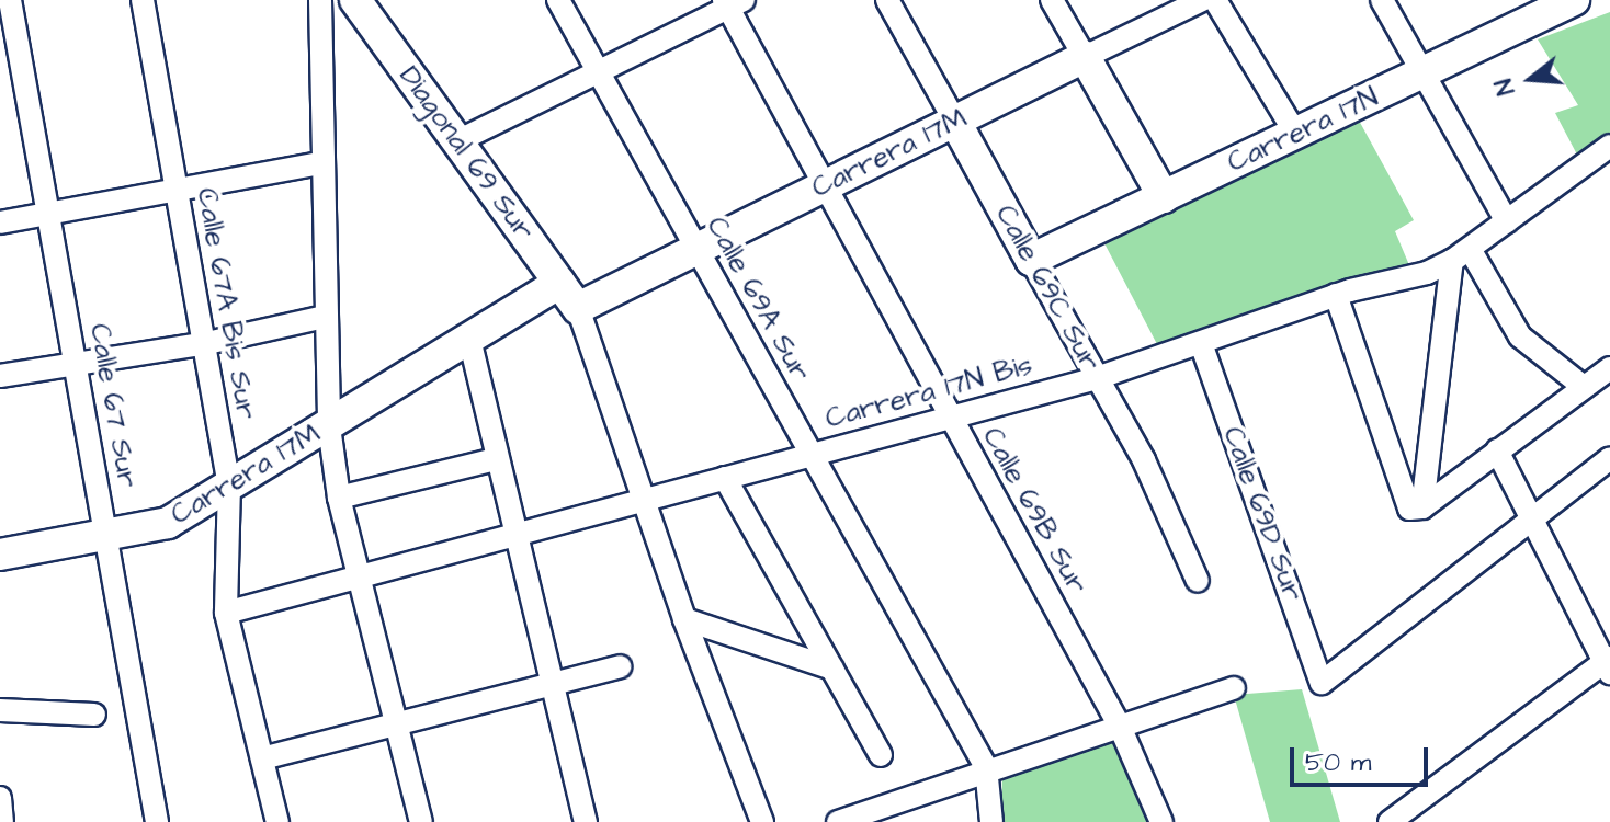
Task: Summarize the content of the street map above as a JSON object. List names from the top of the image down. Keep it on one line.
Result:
{"streets":{"street":["Carrera 17N","Diagonal 69 Sur","Carrera 17M","Calle 69C Sur","Calle 69A Sur","Calle 67A Bis Sur","Carrera 17N Bis","Calle 67 Sur","Calle 69B Sur","Calle 69D Sur"]},"crossings":[["Carrera 17N","Calle 69C Sur"],["Diagonal 69 Sur","Carrera 17M"],["Carrera 17M","Calle 69C Sur"],["Carrera 17M","Calle 69A Sur"],["Carrera 17M","Calle 67A Bis Sur"],["Carrera 17M","Calle 67 Sur"],["Carrera 17M","Calle 69B Sur"],["Calle 69C Sur","Carrera 17N Bis"],["Calle 69A Sur","Carrera 17N Bis"],["Calle 67A Bis Sur","Carrera 17N Bis"],["Carrera 17N Bis","Calle 69B Sur"],["Carrera 17N Bis","Calle 69D Sur"]],"scale_bar":"50 m","north":"left"}
